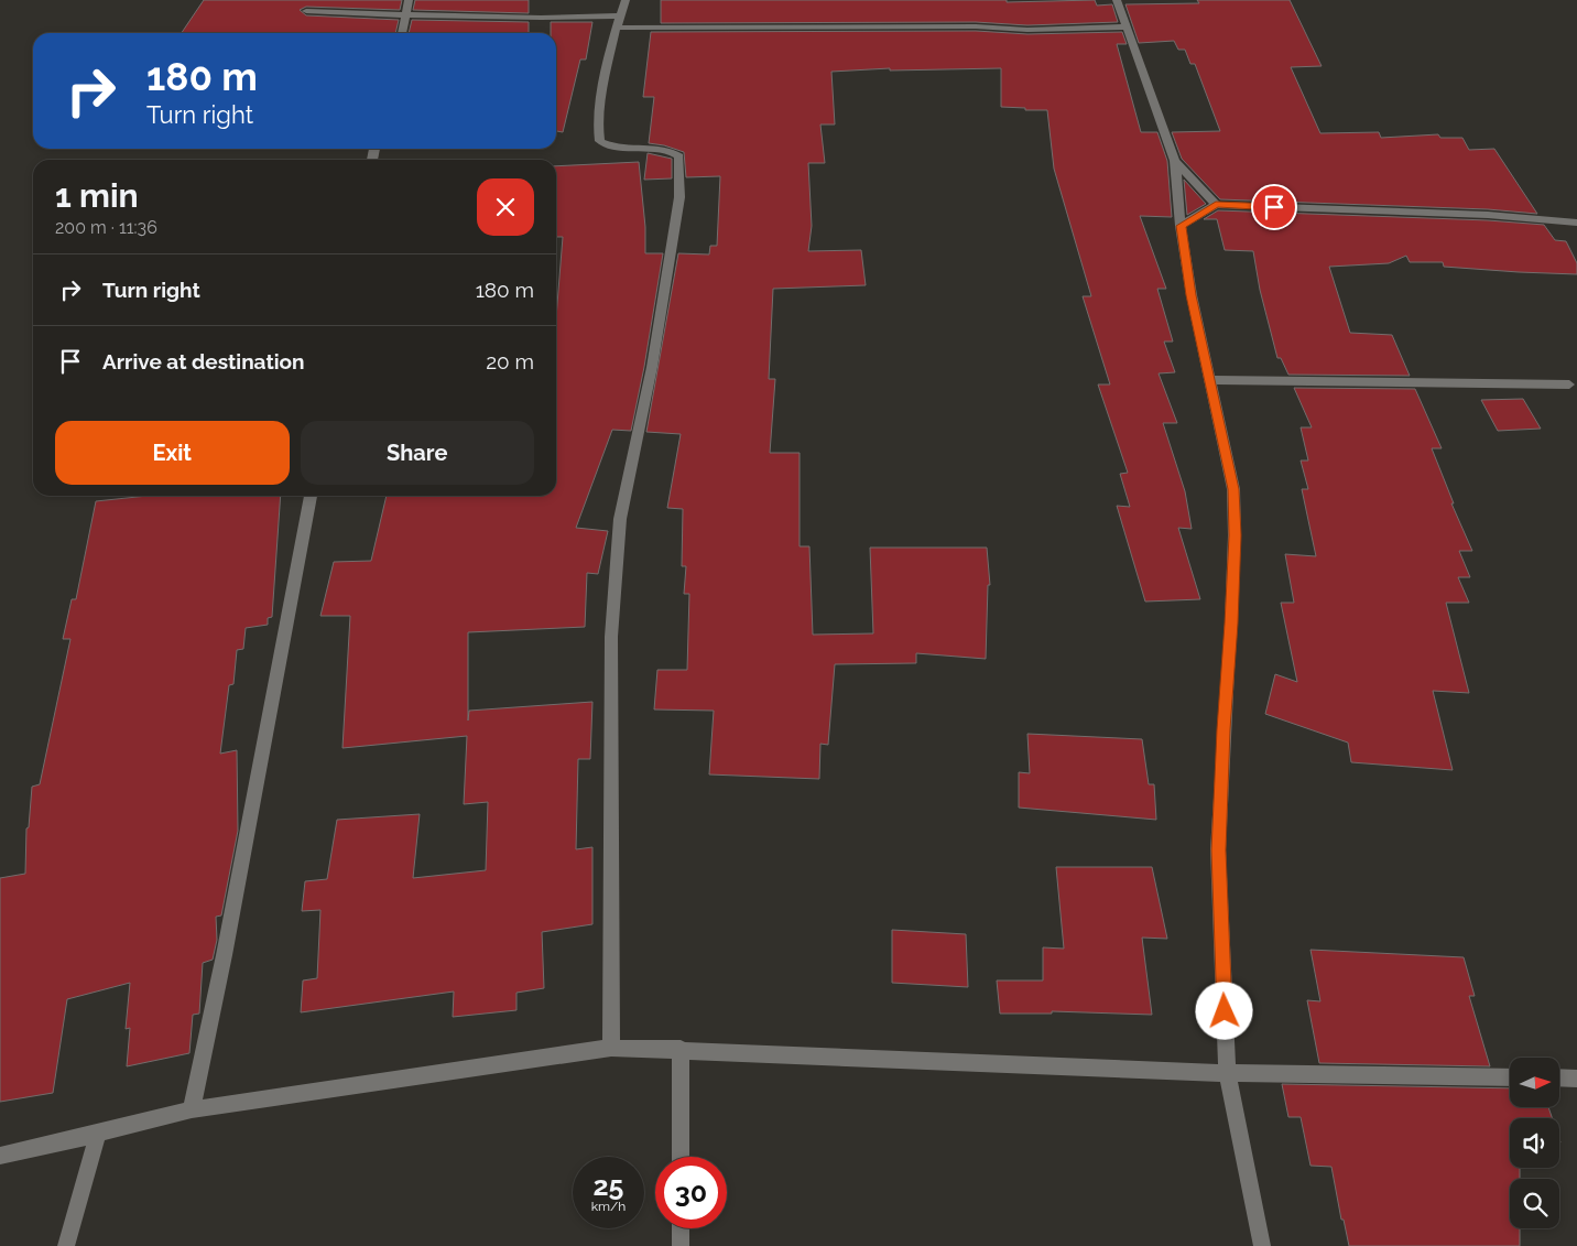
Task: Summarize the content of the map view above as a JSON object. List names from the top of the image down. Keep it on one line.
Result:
{"north":"right","page":{"turn":["180 m","Turn right"],"heading":["1 min","200 m · 11:36"],"list":[{"name":"Turn right","value":"180 m"},{"name":"Arrive at destination","value":"20 m"}],"buttons":["Exit","Share"],"speed":"25 km/h","limit":"30"}}
